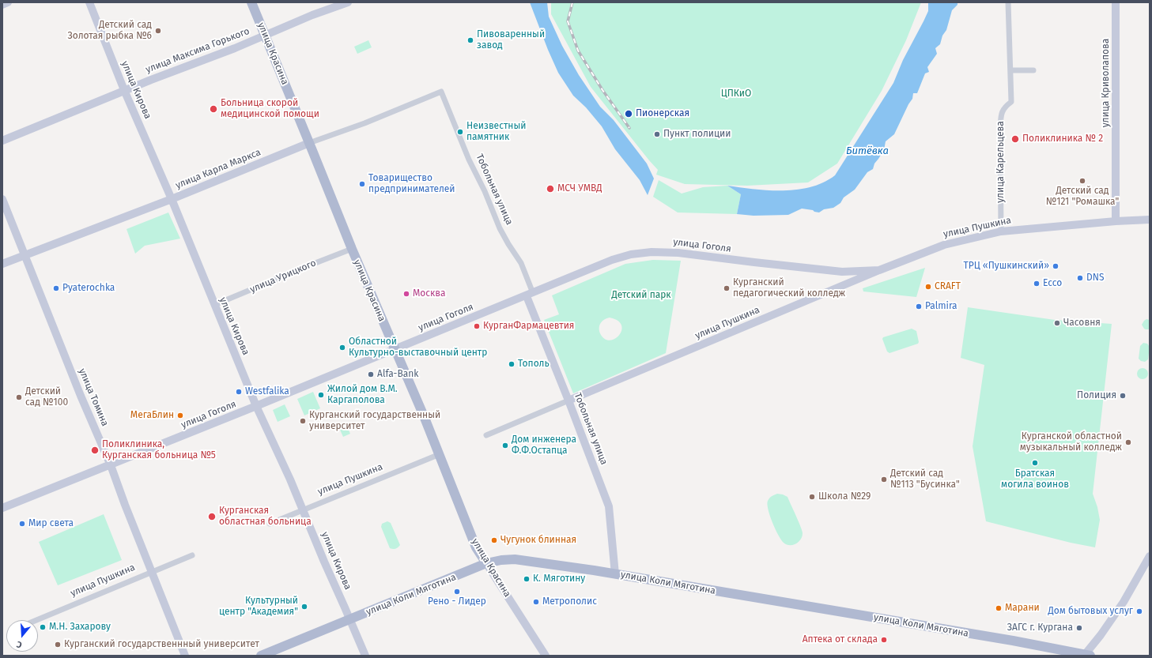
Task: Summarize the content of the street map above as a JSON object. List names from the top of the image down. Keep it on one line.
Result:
{"streets":{"main road":["улица Красина","улица Коли Мяготина"],"street":["улица Максима Горького","улица Криволапова","улица Кирова","улица Карельцева","улица Карла Маркса","Тобольная улица","улица Пушкина","улица Гоголя","улица Урицкого","улица Томина"]},"crossings":[["улица Максима Горького","улица Красина"],["улица Максима Горького","улица Кирова"],["улица Красина","улица Карла Маркса"],["улица Красина","улица Пушкина"],["улица Красина","улица Гоголя"],["улица Красина","улица Урицкого"],["улица Красина","улица Коли Мяготина"],["улица Криволапова","улица Пушкина"],["улица Кирова","улица Карла Маркса"],["улица Кирова","улица Пушкина"],["улица Кирова","улица Гоголя"],["улица Кирова","улица Урицкого"],["улица Кирова","улица Коли Мяготина"],["улица Карельцева","улица Пушкина"],["улица Карла Маркса","Тобольная улица"],["улица Карла Маркса","улица Томина"],["Тобольная улица","улица Пушкина"],["Тобольная улица","улица Гоголя"],["Тобольная улица","улица Коли Мяготина"],["улица Пушкина","улица Гоголя"],["улица Пушкина","улица Томина"],["улица Гоголя","улица Томина"]],"water":["Битёвка"],"parks":["ЦПКиО","Детский парк"],"places":["Детский сад Золотая рыбка №6","Пивоваренный завод","Больница скорой медицинской помощи","Пионерская","Неизвестный памятник","Пункт полиции","Поликлиника № 2","Детский сад №121 \"Ромашка\"","Товарищество предпринимателей","МСЧ УМВД","ТРЦ «Пушкинский»","DNS","Ecco","CRAFT","Pyaterochka","Курганский педагогический колледж","Москва","Palmira","Часовня","КурганФармацевтия","Областной Культурно-выставочный центр","Тополь","Alfa-Bank","Westfalika","Жилой дом В.М. Каргаполова","Полиция","Детский сад №100","МегаБлин","Курганский государственный университет","Курганской областной музыкальный колледж","Дом инженера Ф.Ф.Остапца","Поликлиника, Курганская больница №5","Братская могила воинов","Детский сад №113 \"Бусинка\"","Школа №29","Курганская областная больница","Мир света","Чугунок блинная","К. Мяготину","Рено - Лидер","Метрополис","Культурный центр \"Академия\"","Марани","Дом бытовых услуг","М.Н. Захарову","ЗАГС г. Кургана","Аптека от склада","Курганский государственнный университет"],"north":"bottom"}
